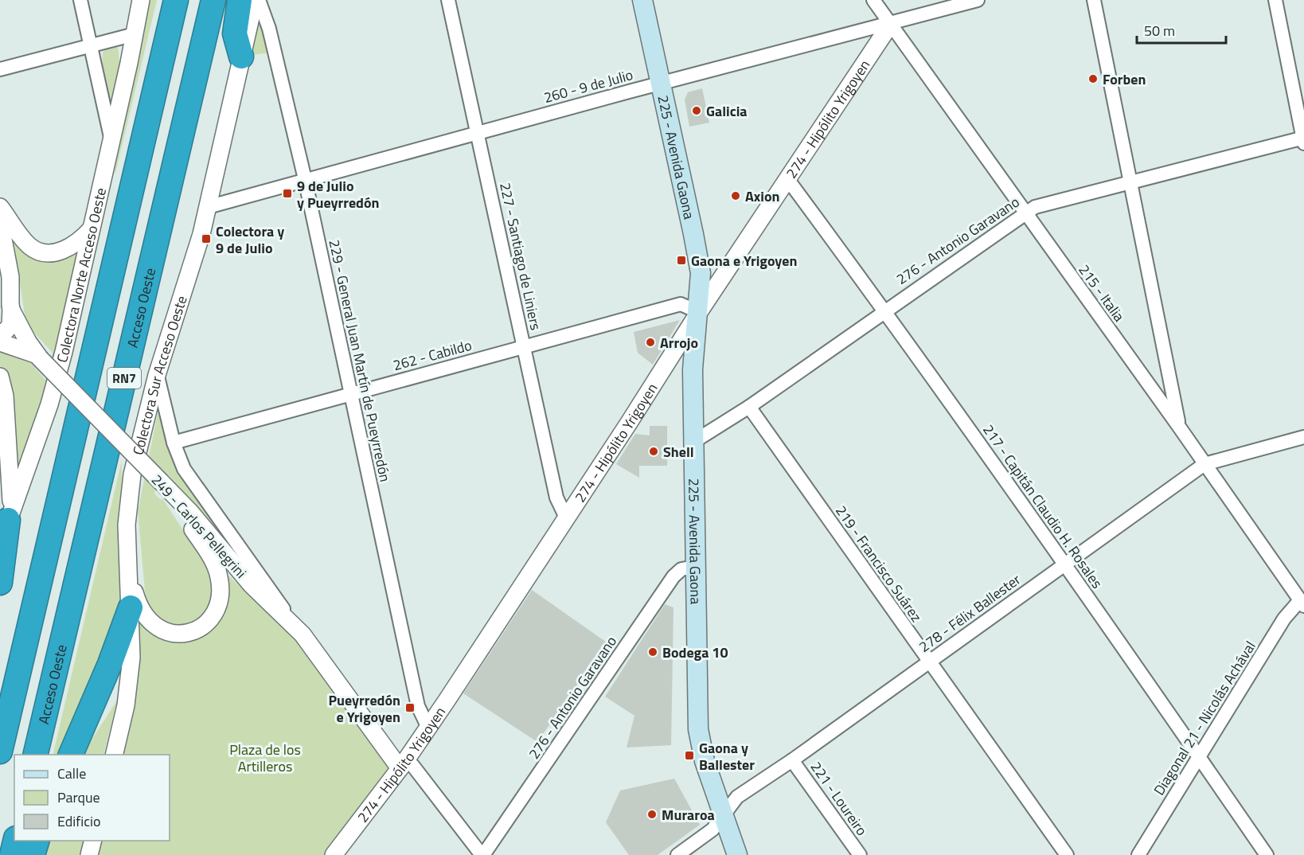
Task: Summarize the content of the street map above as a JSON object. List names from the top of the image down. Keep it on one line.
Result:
{"streets":{"highway":["Acceso Oeste","RN7"],"main road":["225 - Avenida Gaona"],"street":["260 - 9 de Julio","274 - Hipólito Yrigoyen","276 - Antonio Garavano","227 - Santiago de Liniers","Colectora Norte Acceso Oeste","215 - Italia","262 - Cabildo","229 - General Juan Martín de Pueyrredón","Colectora Sur Acceso Oeste","217 - Capitán Claudio H. Rosales","249 - Carlos Pellegrini","219 - Francisco Suárez","278 - Félix Ballester","Diagonal 21 - Nicolás Achával","221 - Loureiro"]},"crossings":[["260 - 9 de Julio","274 - Hipólito Yrigoyen"],["260 - 9 de Julio","225 - Avenida Gaona"],["260 - 9 de Julio","227 - Santiago de Liniers"],["260 - 9 de Julio","215 - Italia"],["260 - 9 de Julio","229 - General Juan Martín de Pueyrredón"],["260 - 9 de Julio","Colectora Sur Acceso Oeste"],["274 - Hipólito Yrigoyen","225 - Avenida Gaona"],["274 - Hipólito Yrigoyen","227 - Santiago de Liniers"],["274 - Hipólito Yrigoyen","215 - Italia"],["274 - Hipólito Yrigoyen","262 - Cabildo"],["274 - Hipólito Yrigoyen","229 - General Juan Martín de Pueyrredón"],["274 - Hipólito Yrigoyen","217 - Capitán Claudio H. Rosales"],["274 - Hipólito Yrigoyen","249 - Carlos Pellegrini"],["225 - Avenida Gaona","276 - Antonio Garavano"],["225 - Avenida Gaona","262 - Cabildo"],["225 - Avenida Gaona","278 - Félix Ballester"],["276 - Antonio Garavano","215 - Italia"],["276 - Antonio Garavano","217 - Capitán Claudio H. Rosales"],["276 - Antonio Garavano","249 - Carlos Pellegrini"],["276 - Antonio Garavano","219 - Francisco Suárez"],["227 - Santiago de Liniers","262 - Cabildo"],["215 - Italia","278 - Félix Ballester"],["215 - Italia","Diagonal 21 - Nicolás Achával"],["262 - Cabildo","229 - General Juan Martín de Pueyrredón"],["262 - Cabildo","249 - Carlos Pellegrini"],["Colectora Sur Acceso Oeste","249 - Carlos Pellegrini"],["217 - Capitán Claudio H. Rosales","278 - Félix Ballester"],["217 - Capitán Claudio H. Rosales","Diagonal 21 - Nicolás Achával"],["219 - Francisco Suárez","278 - Félix Ballester"],["278 - Félix Ballester","221 - Loureiro"]],"parks":["Plaza de los Artilleros"],"places":{"other":["Forben","Galicia","Axion","Arrojo","Shell","Bodega 10","Muraroa"],"transit":["9 de Julio y Pueyrredón","Colectora y 9 de Julio","Gaona e Yrigoyen","Pueyrredón e Yrigoyen","Gaona y Ballester"]},"legend":["Calle","Parque","Edificio"],"scale_bar":"50 m"}
